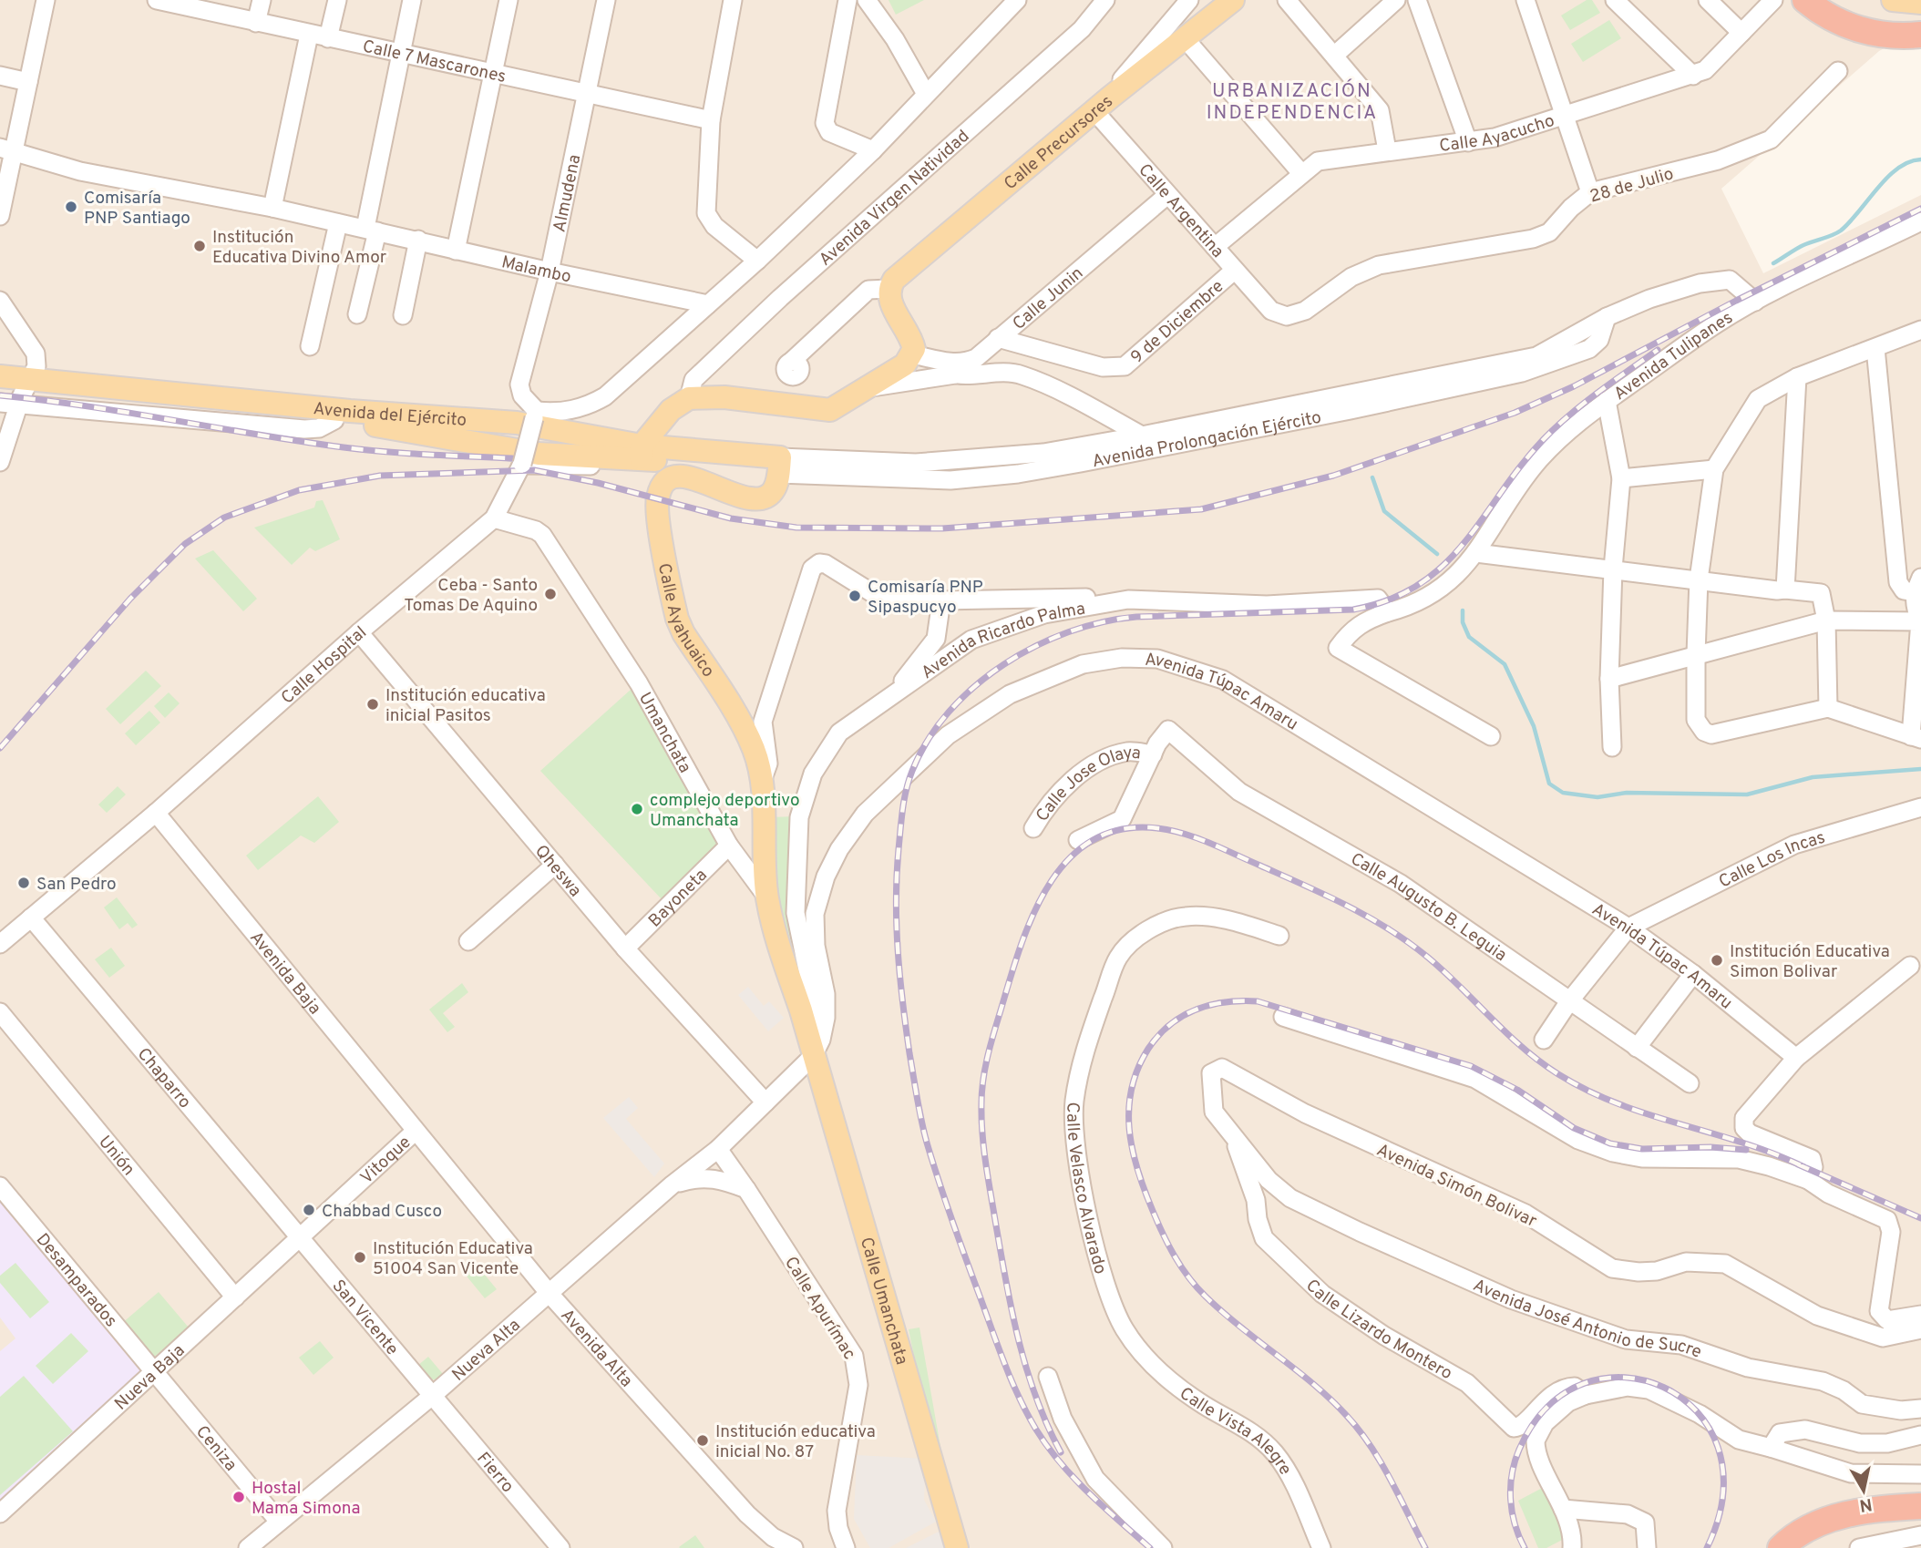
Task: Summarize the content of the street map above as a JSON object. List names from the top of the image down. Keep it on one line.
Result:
{"streets":{"main road":["Calle Precursores","Avenida del Ejército","Calle Ayahuaico","Umanchata","Calle Umanchata"],"street":["Calle 7 Mascarones","Calle Ayacucho","28 de Julio","Almudena","Avenida Virgen Natividad","Calle Argentina","Malambo","Calle Junin","9 de Diciembre","Avenida Tulipanes","Avenida Prolongación Ejército","Avenida Ricardo Palma","Calle Hospital","Avenida Túpac Amaru","Calle Jose Olaya","Calle Los Incas","Qheswa","Bayoneta","Calle Augusto B. Leguia","Avenida Baja","Chaparro","Unión","Vitoque","Avenida Simón Bolivar","Calle Velasco Alvarado","Desamparados","Calle Apurímac","Avenida José Antonio de Sucre","San Vicente","Calle Lizardo Montero","Avenida Alta","Nueva Alta","Nueva Baja","Calle Vista Alegre","Ceniza","Fierro"]},"crossings":[["Calle 7 Mascarones","Almudena"],["Calle Ayacucho","Calle Argentina"],["Calle Precursores","Calle Argentina"],["28 de Julio","Calle Argentina"],["Almudena","Malambo"],["Calle Argentina","Calle Junin"],["Calle Argentina","9 de Diciembre"],["Calle Junin","9 de Diciembre"],["Avenida Tulipanes","Avenida Prolongación Ejército"],["Avenida del Ejército","Avenida Prolongación Ejército"],["Avenida del Ejército","Calle Ayahuaico"],["Avenida Prolongación Ejército","Calle Ayahuaico"],["Calle Ayahuaico","Umanchata"],["Avenida Ricardo Palma","Avenida Túpac Amaru"],["Avenida Ricardo Palma","Umanchata"],["Avenida Ricardo Palma","Calle Umanchata"],["Avenida Ricardo Palma","Nueva Alta"],["Calle Hospital","Umanchata"],["Calle Hospital","Qheswa"],["Calle Hospital","Avenida Baja"],["Avenida Túpac Amaru","Umanchata"],["Avenida Túpac Amaru","Calle Los Incas"],["Avenida Túpac Amaru","Calle Umanchata"],["Avenida Túpac Amaru","Nueva Alta"],["Umanchata","Bayoneta"],["Umanchata","Calle Umanchata"],["Umanchata","Nueva Alta"],["Calle Jose Olaya","Calle Augusto B. Leguia"],["Qheswa","Bayoneta"],["Qheswa","Nueva Alta"],["Avenida Baja","Vitoque"],["Avenida Baja","Avenida Alta"],["Chaparro","Vitoque"],["Chaparro","San Vicente"],["Chaparro","Nueva Baja"],["Unión","Nueva Baja"],["Vitoque","San Vicente"],["Vitoque","Avenida Alta"],["Vitoque","Nueva Baja"],["Avenida Simón Bolivar","Avenida José Antonio de Sucre"],["Avenida Simón Bolivar","Calle Lizardo Montero"],["Calle Velasco Alvarado","Calle Vista Alegre"],["Desamparados","Nueva Baja"],["Desamparados","Ceniza"],["Calle Umanchata","Nueva Alta"],["Calle Apurímac","Nueva Alta"],["Avenida José Antonio de Sucre","Calle Lizardo Montero"],["San Vicente","Nueva Alta"],["San Vicente","Nueva Baja"],["San Vicente","Fierro"],["Avenida Alta","Nueva Alta"],["Nueva Alta","Ceniza"],["Nueva Alta","Fierro"],["Nueva Baja","Ceniza"]],"districts":["URBANIZACIÓN INDEPENDENCIA"],"places":["Comisaría PNP Santiago","Institución Educativa Divino Amor","Ceba - Santo Tomas De Aquino","Comisaría PNP Sipaspucyo","Institución educativa inicial Pasitos","complejo deportivo Umanchata","San Pedro","Institución Educativa Simon Bolivar","Chabbad Cusco","Institución Educativa 51004 San Vicente","Institución educativa inicial No. 87","Hostal Mama Simona"],"north":"bottom"}
